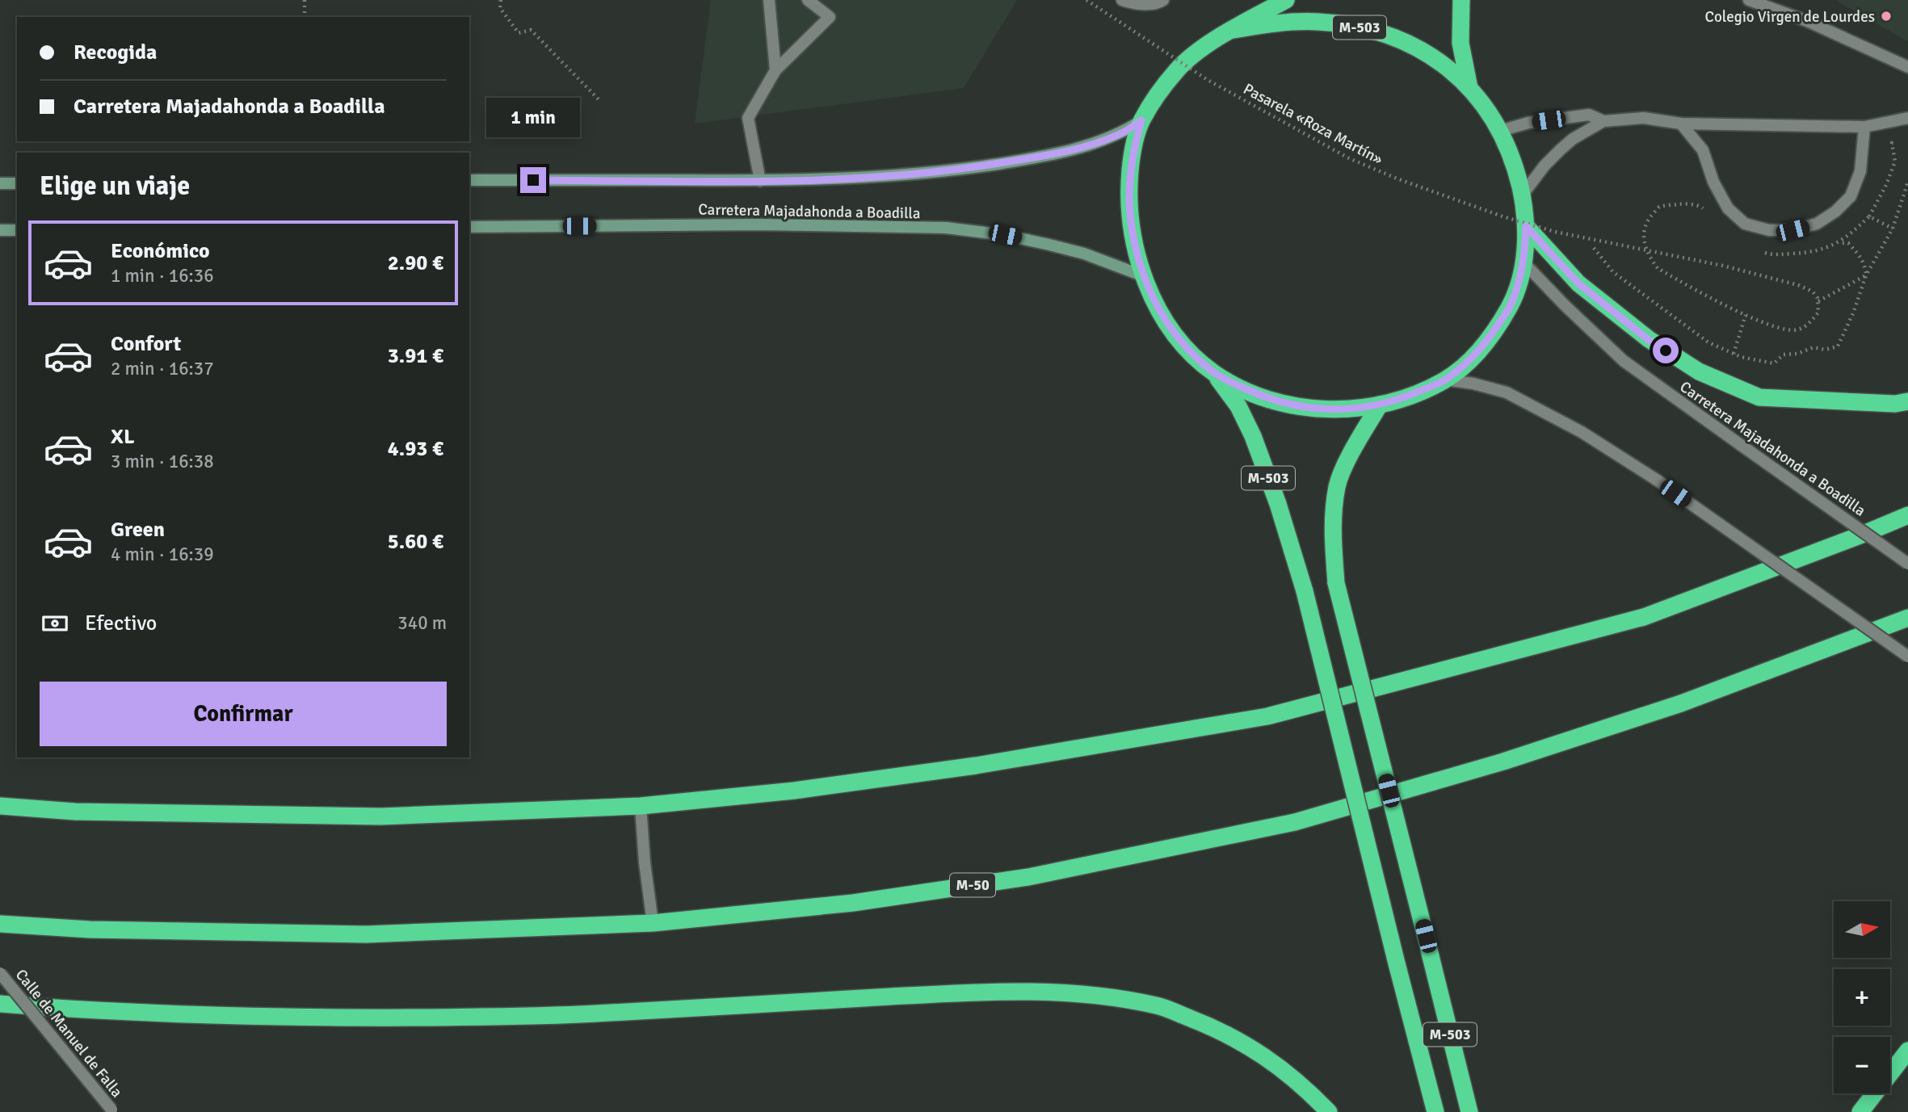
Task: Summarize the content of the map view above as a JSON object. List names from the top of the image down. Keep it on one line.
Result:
{"streets":{"highway":["M-503","M-50"],"street":["Carretera Majadahonda a Boadilla","Calle de Manuel de Falla"],"path":["Pasarela «Roza Martín»"]},"crossings":[["M-503","Carretera Majadahonda a Boadilla"]],"places":["Colegio Virgen de Lourdes"],"north":"right","page":{"banner":["Recogida","Carretera Majadahonda a Boadilla"],"bubble":"1 min","heading":"Elige un viaje","list":[{"name":"Económico","note":"1 min · 16:36","value":"2.90 €"},{"name":"Confort","note":"2 min · 16:37","value":"3.91 €"},{"name":"XL","note":"3 min · 16:38","value":"4.93 €"},{"name":"Green","note":"4 min · 16:39","value":"5.60 €"}],"pay":["Efectivo","340 m"],"buttons":"Confirmar","map_buttons":["+","−"]}}
